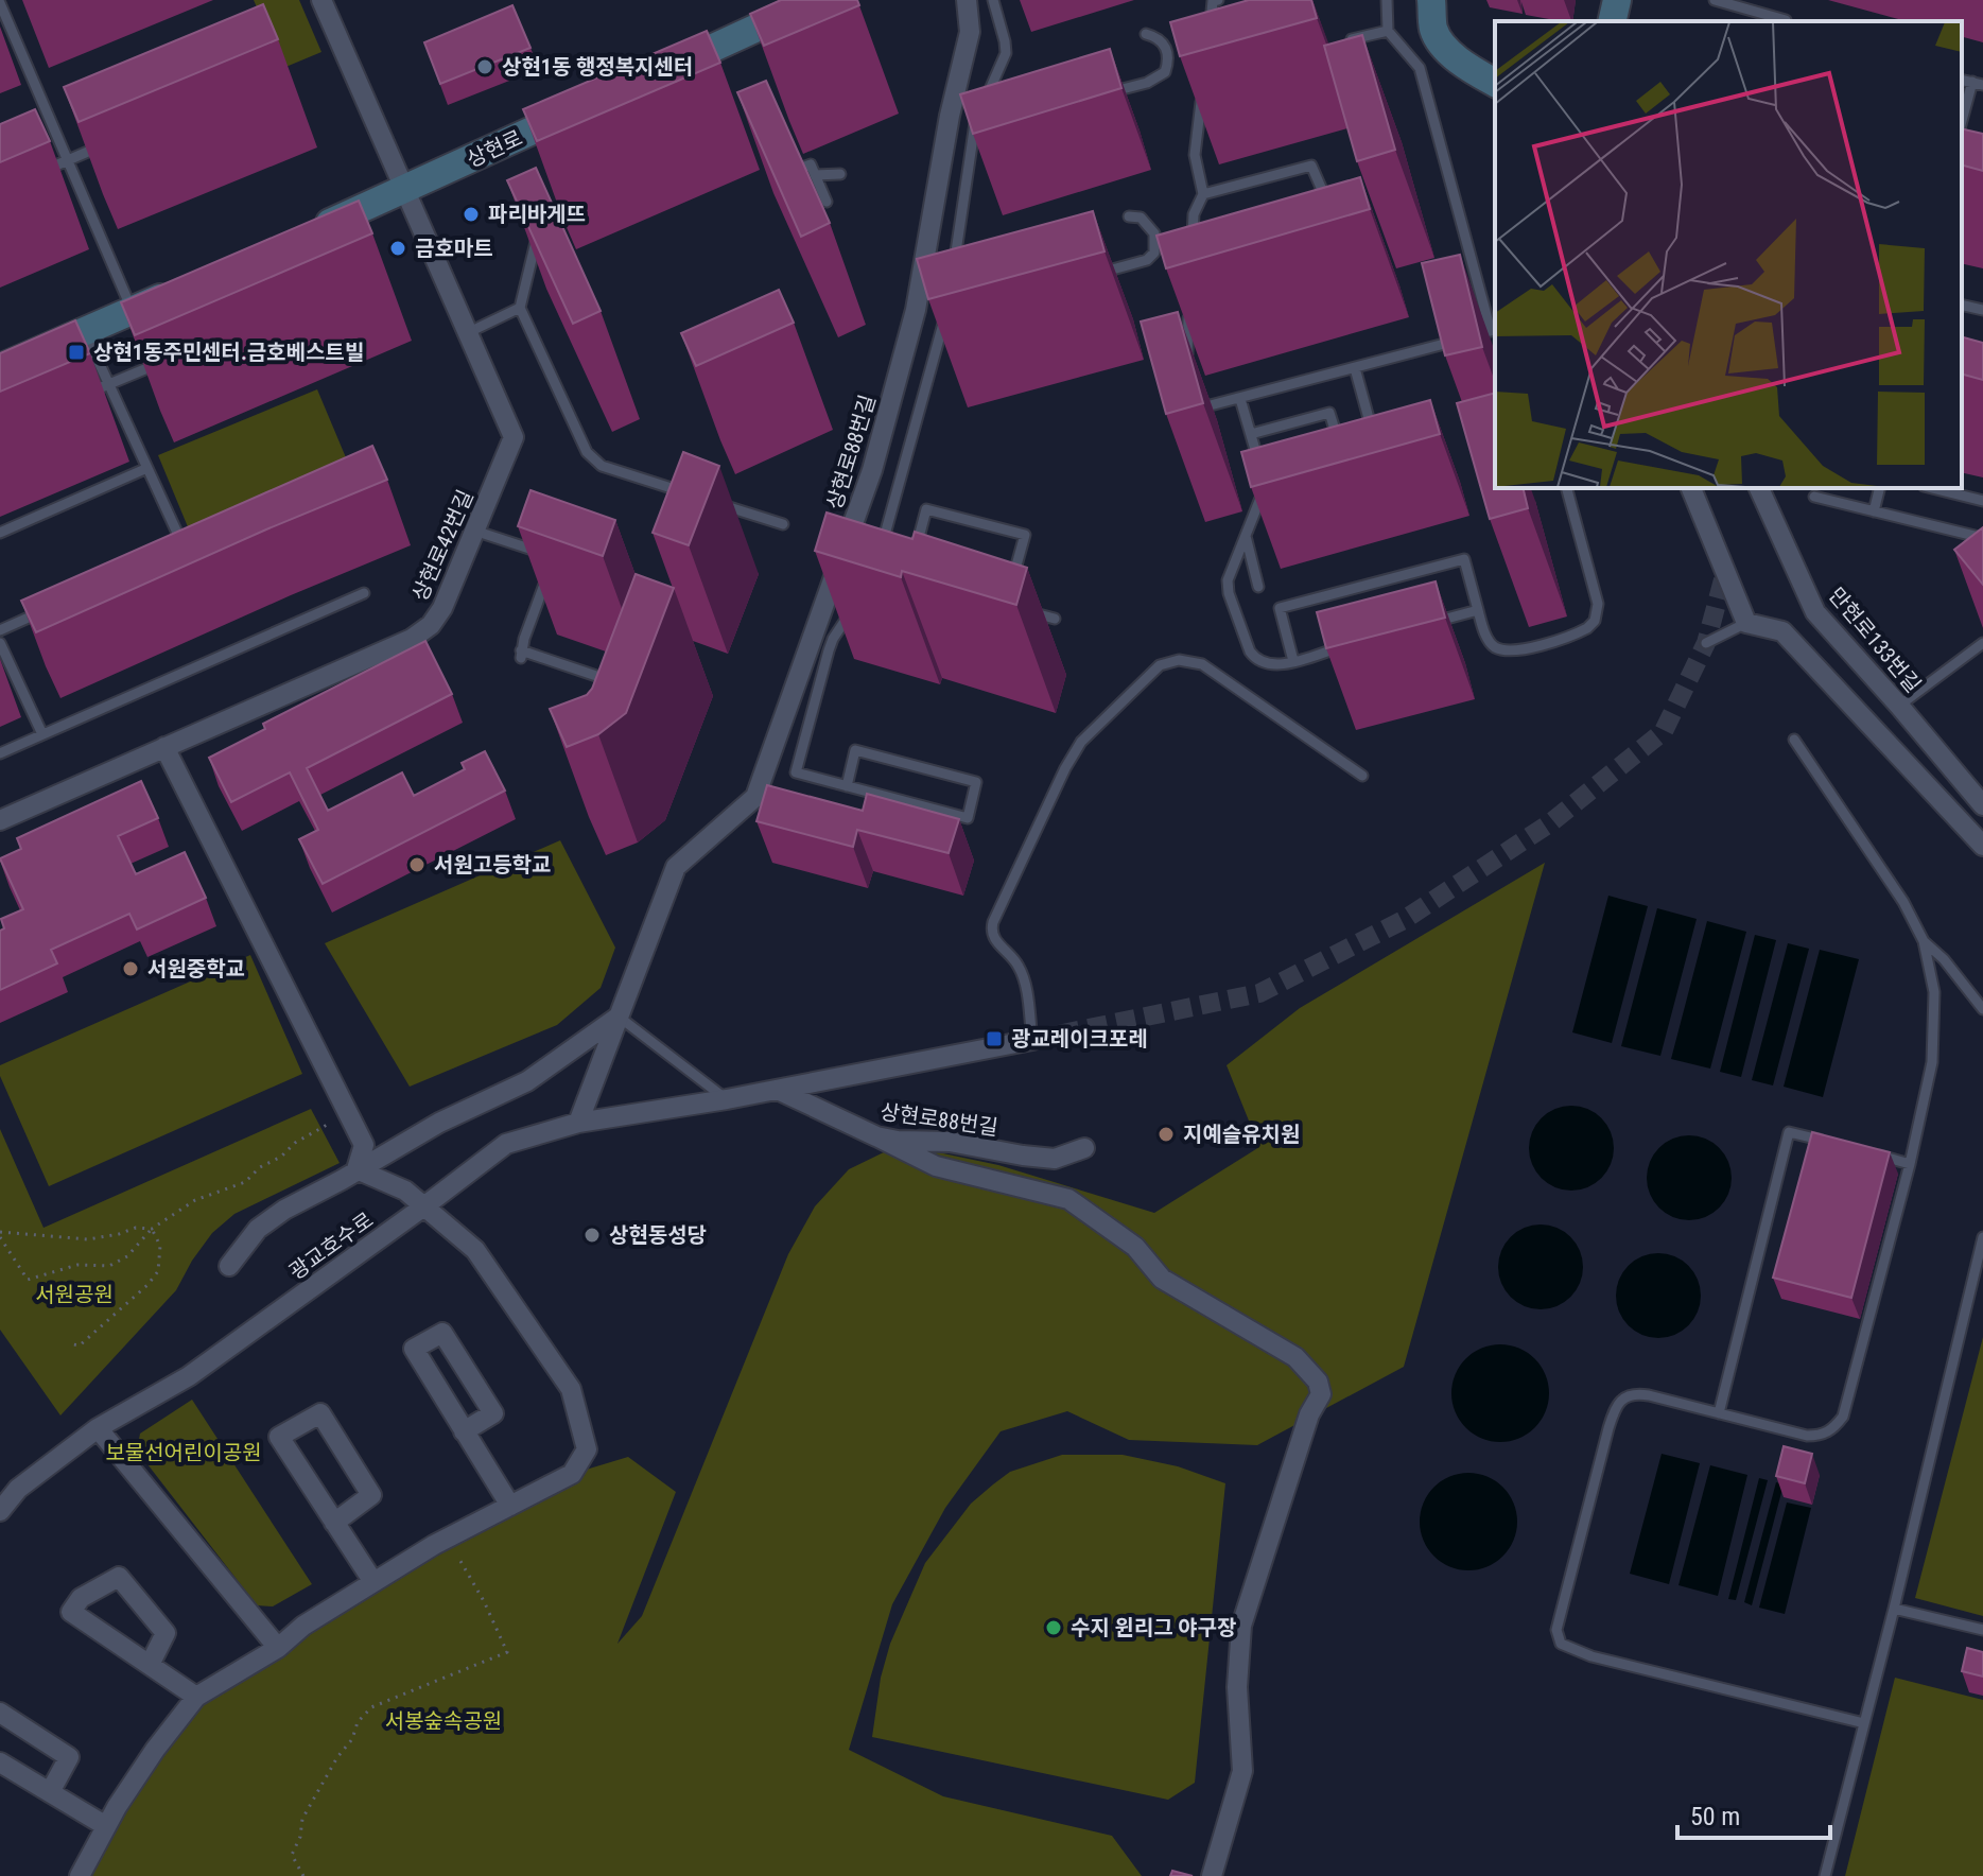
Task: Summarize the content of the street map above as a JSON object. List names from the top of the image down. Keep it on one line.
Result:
{"streets":{"street":["상현로","상현로88번길","상현로42번길","만현로133번길","광교호수로"]},"crossings":[["상현로","상현로42번길"],["상현로88번길","광교호수로"]],"parks":["서원공원","보물선어린이공원","서봉숲속공원"],"places":{"other":["상현1동 행정복지센터","파리바게뜨","금호마트","서원고등학교","서원중학교","지예슬유치원","상현동성당","수지 윈리그 야구장"],"transit":["상현1동주민센터.금호베스트빌","광교레이크포레"]},"scale_bar":"50 m"}
